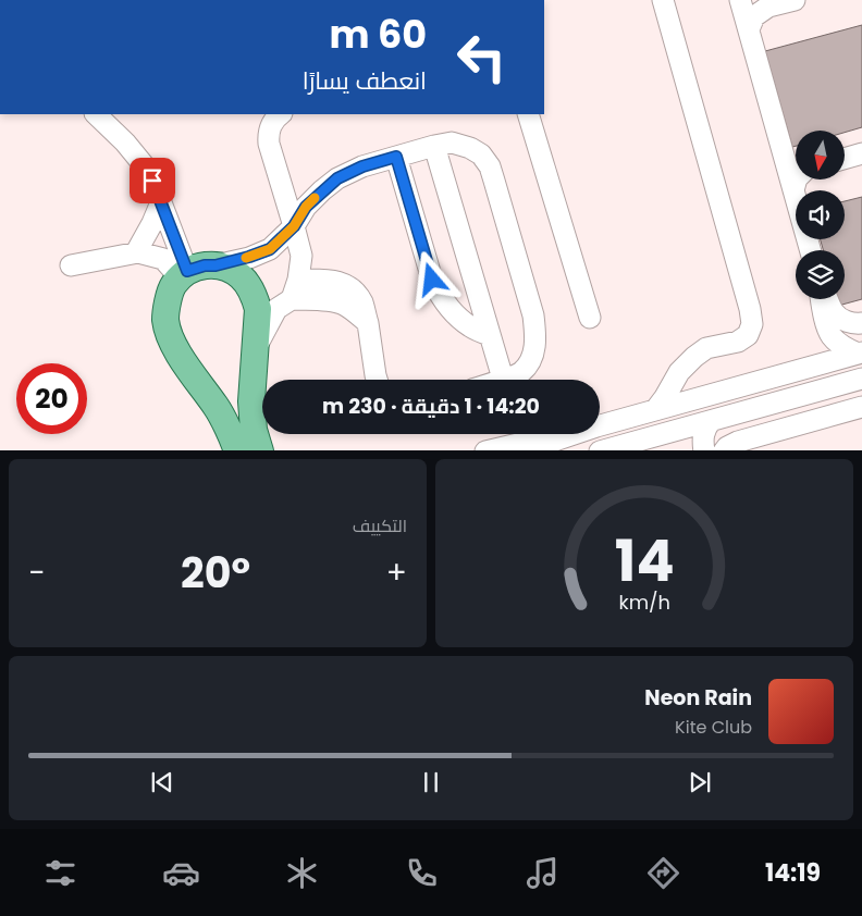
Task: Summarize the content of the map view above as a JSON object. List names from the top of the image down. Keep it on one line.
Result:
{"north":"bottom","page":{"turn":["60 m","انعطف يسارًا"],"limit":"20","trip":"14:20 · 1 دقيقة · 230 m","tile":"التكييف","heat":["−","20°","+"],"song":["Neon Rain","Kite Club"],"tabs":"14:19","gauge":["14","km/h"]}}
